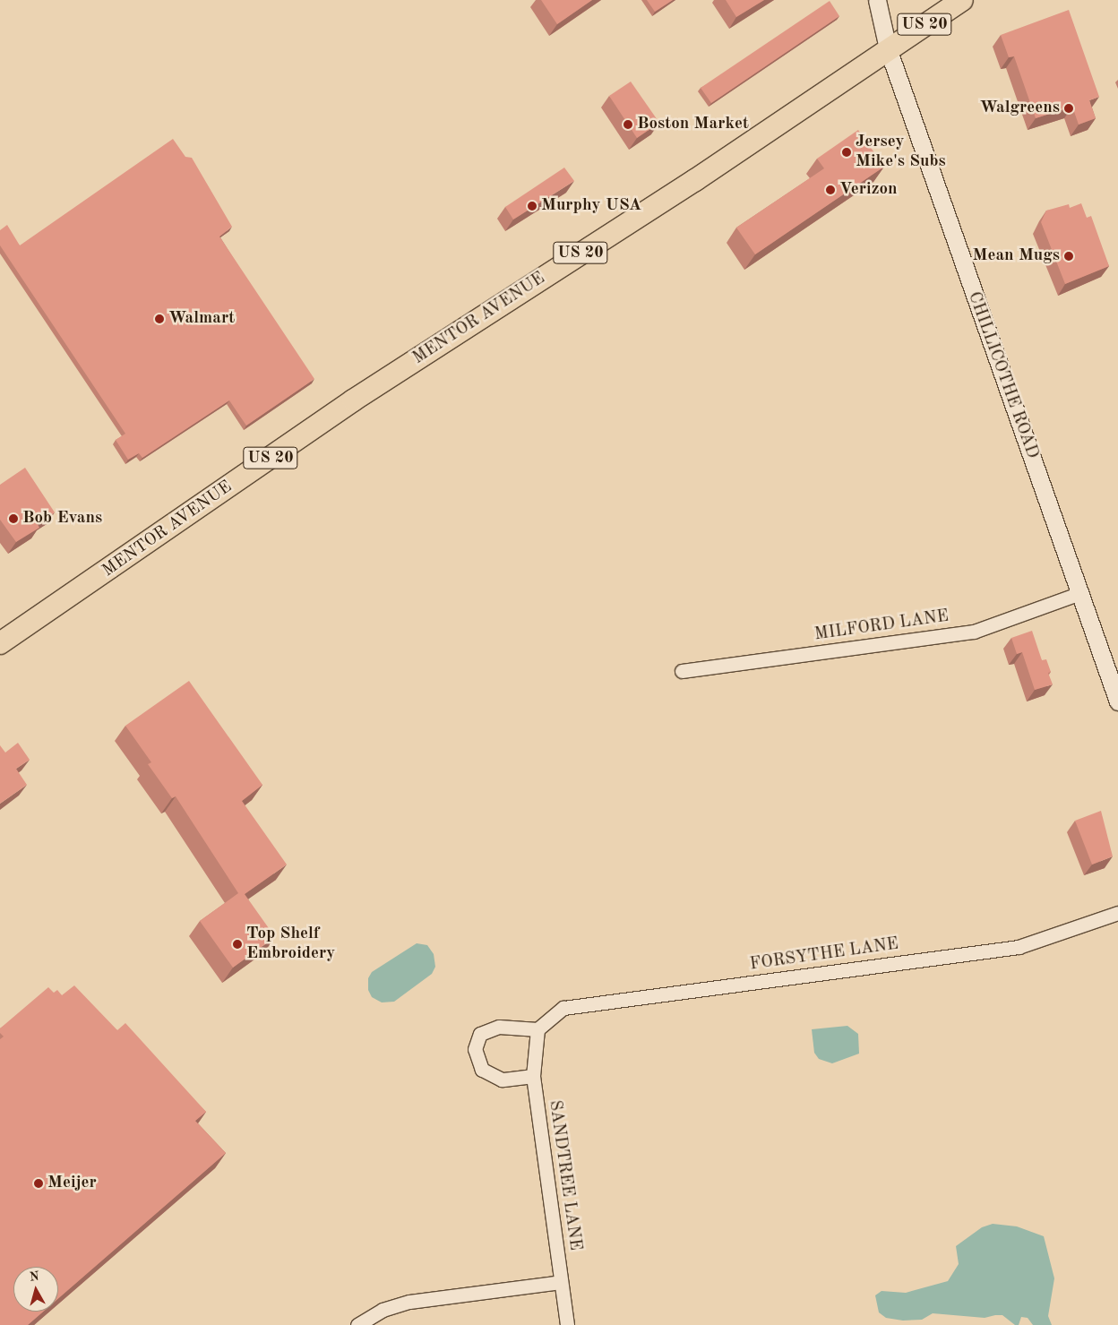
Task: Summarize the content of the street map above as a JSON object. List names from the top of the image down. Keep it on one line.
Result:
{"streets":{"main road":["US 20","MENTOR AVENUE"],"street":["CHILLICOTHE ROAD","MILFORD LANE","FORSYTHE LANE","SANDTREE LANE"]},"crossings":[["MENTOR AVENUE","CHILLICOTHE ROAD"],["CHILLICOTHE ROAD","MILFORD LANE"],["FORSYTHE LANE","SANDTREE LANE"]],"places":["Walgreens","Boston Market","Jersey Mike's Subs","Verizon","Murphy USA","Mean Mugs","Walmart","Bob Evans","Top Shelf Embroidery","Meijer"],"north":"top"}
